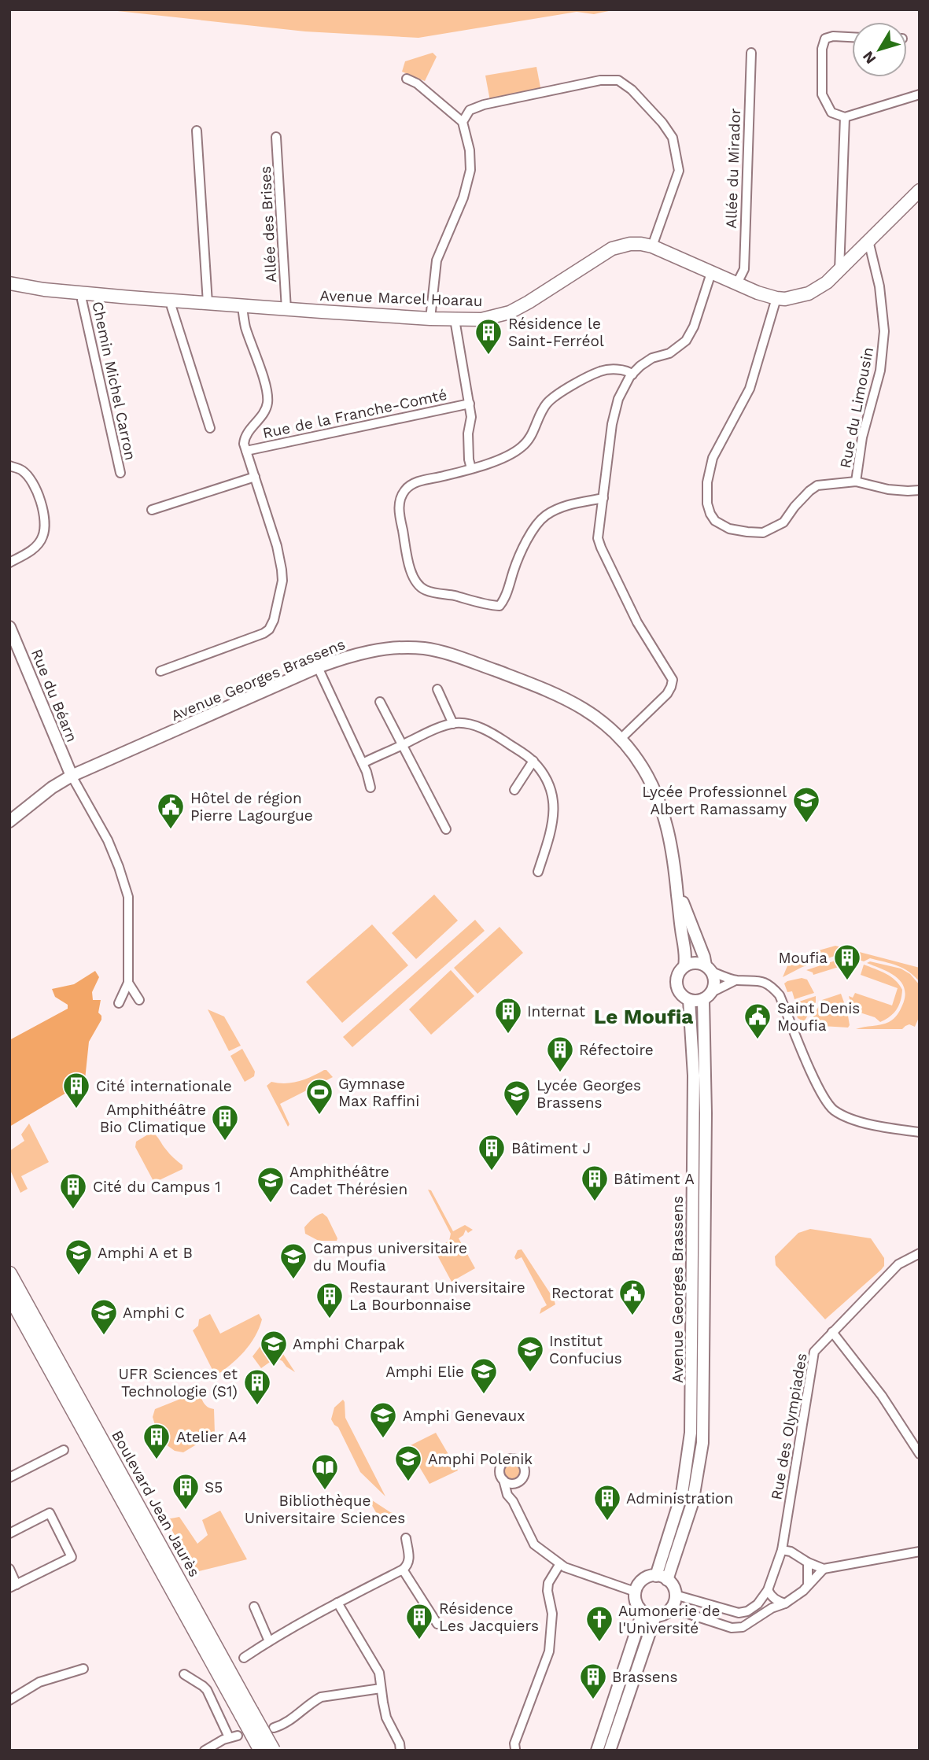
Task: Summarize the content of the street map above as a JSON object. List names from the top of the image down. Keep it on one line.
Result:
{"streets":{"main road":["Avenue Marcel Hoarau","Boulevard Jean Jaurès"],"street":["Allée du Mirador","Allée des Brises","Chemin Michel Carron","Rue du Limousin","Rue de la Franche-Comté","Avenue Georges Brassens","Rue du Béarn","Rue des Olympiades"]},"crossings":[["Allée du Mirador","Avenue Marcel Hoarau"],["Allée des Brises","Avenue Marcel Hoarau"],["Avenue Marcel Hoarau","Chemin Michel Carron"],["Avenue Marcel Hoarau","Rue du Limousin"],["Avenue Georges Brassens","Rue du Béarn"]],"districts":["Le Moufia"],"places":{"building":["Résidence le Saint-Ferréol","Moufia","Internat","Réfectoire","Cité internationale","Amphithéâtre Bio Climatique","Bâtiment J","Bâtiment A","Cité du Campus 1","Restaurant Universitaire La Bourbonnaise","UFR Sciences et Technologie (S1)","Atelier A4","S5","Administration","Résidence Les Jacquiers","Brassens"],"school or university":["Lycée Professionnel Albert Ramassamy","Lycée Georges Brassens","Amphithéâtre Cadet Thérésien","Amphi A et B","Campus universitaire du Moufia","Amphi C","Amphi Charpak","Institut Confucius","Amphi Elie","Amphi Genevaux","Amphi Polenik"],"public building":["Hôtel de région Pierre Lagourgue","Saint Denis Moufia","Rectorat"],"sports":["Gymnase Max Raffini"],"library":["Bibliothèque Universitaire Sciences"],"church":["Aumonerie de l'Université"]},"north":"bottom left"}
